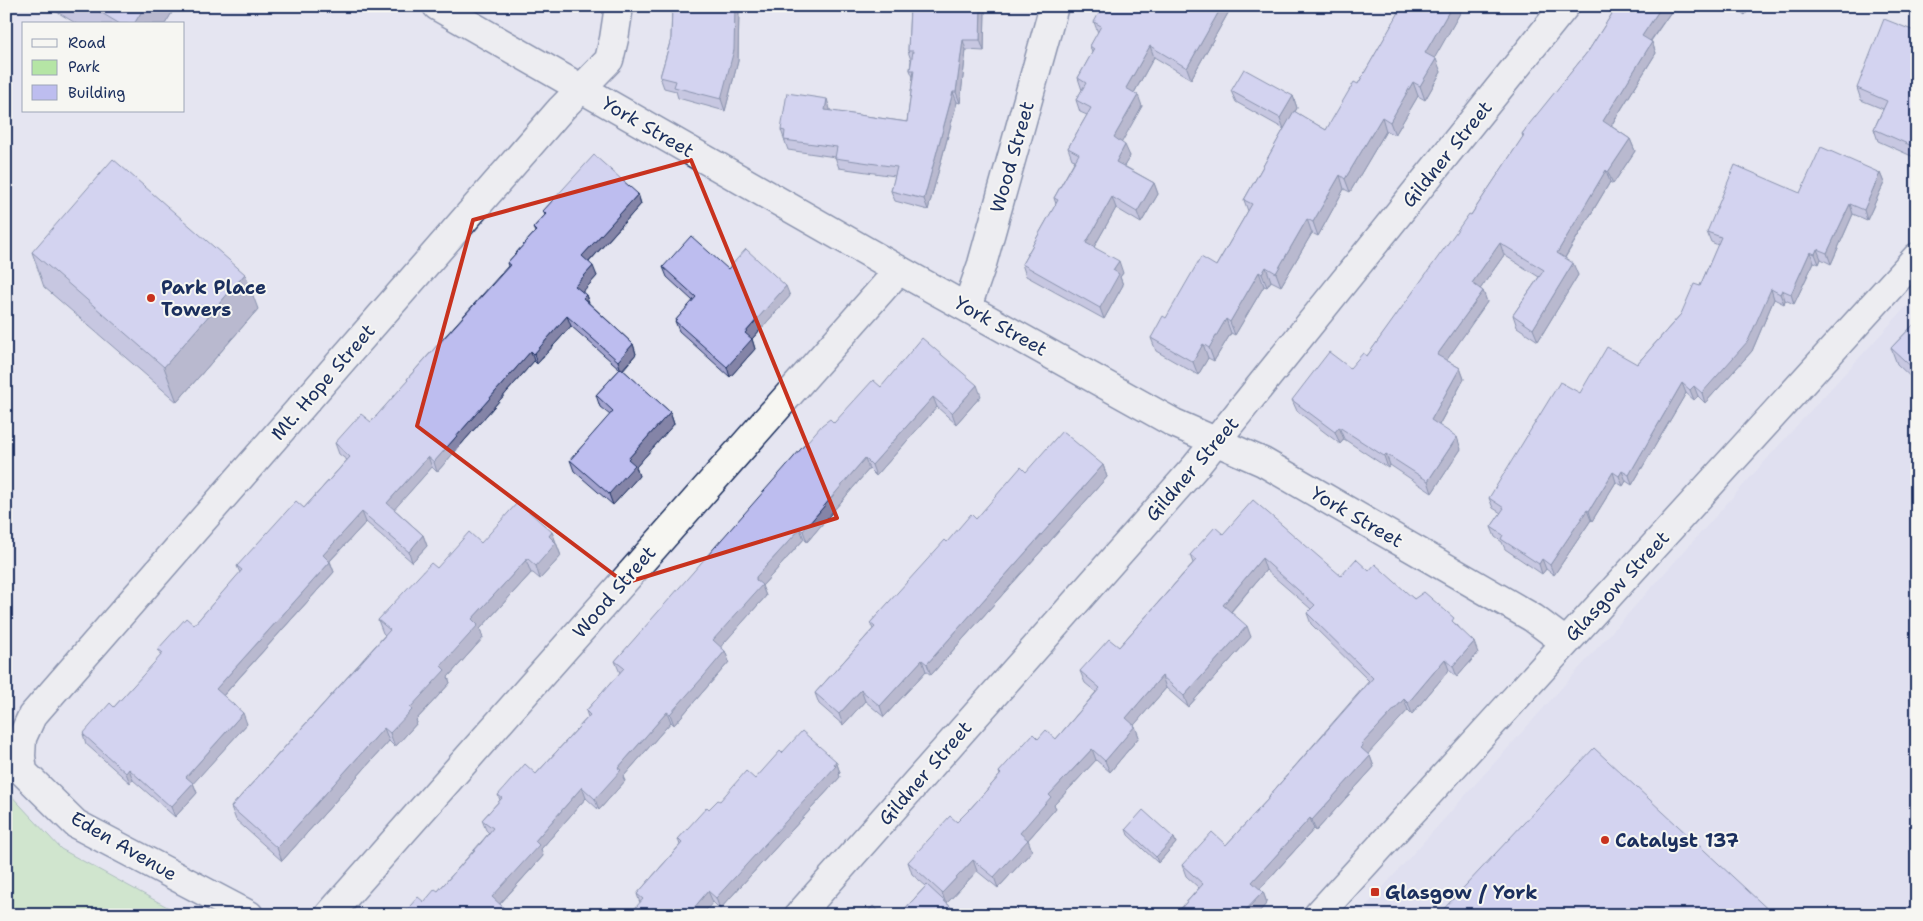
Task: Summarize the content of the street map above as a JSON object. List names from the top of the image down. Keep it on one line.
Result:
{"streets":{"street":["York Street","Gildner Street","Wood Street","Mt. Hope Street","Glasgow Street","Eden Avenue"]},"crossings":[["York Street","Gildner Street"],["York Street","Wood Street"],["York Street","Mt. Hope Street"],["York Street","Glasgow Street"],["Mt. Hope Street","Eden Avenue"]],"places":{"other":["Park Place Towers","Catalyst 137"],"transit":["Glasgow / York"]},"legend":["Road","Park","Building"]}
